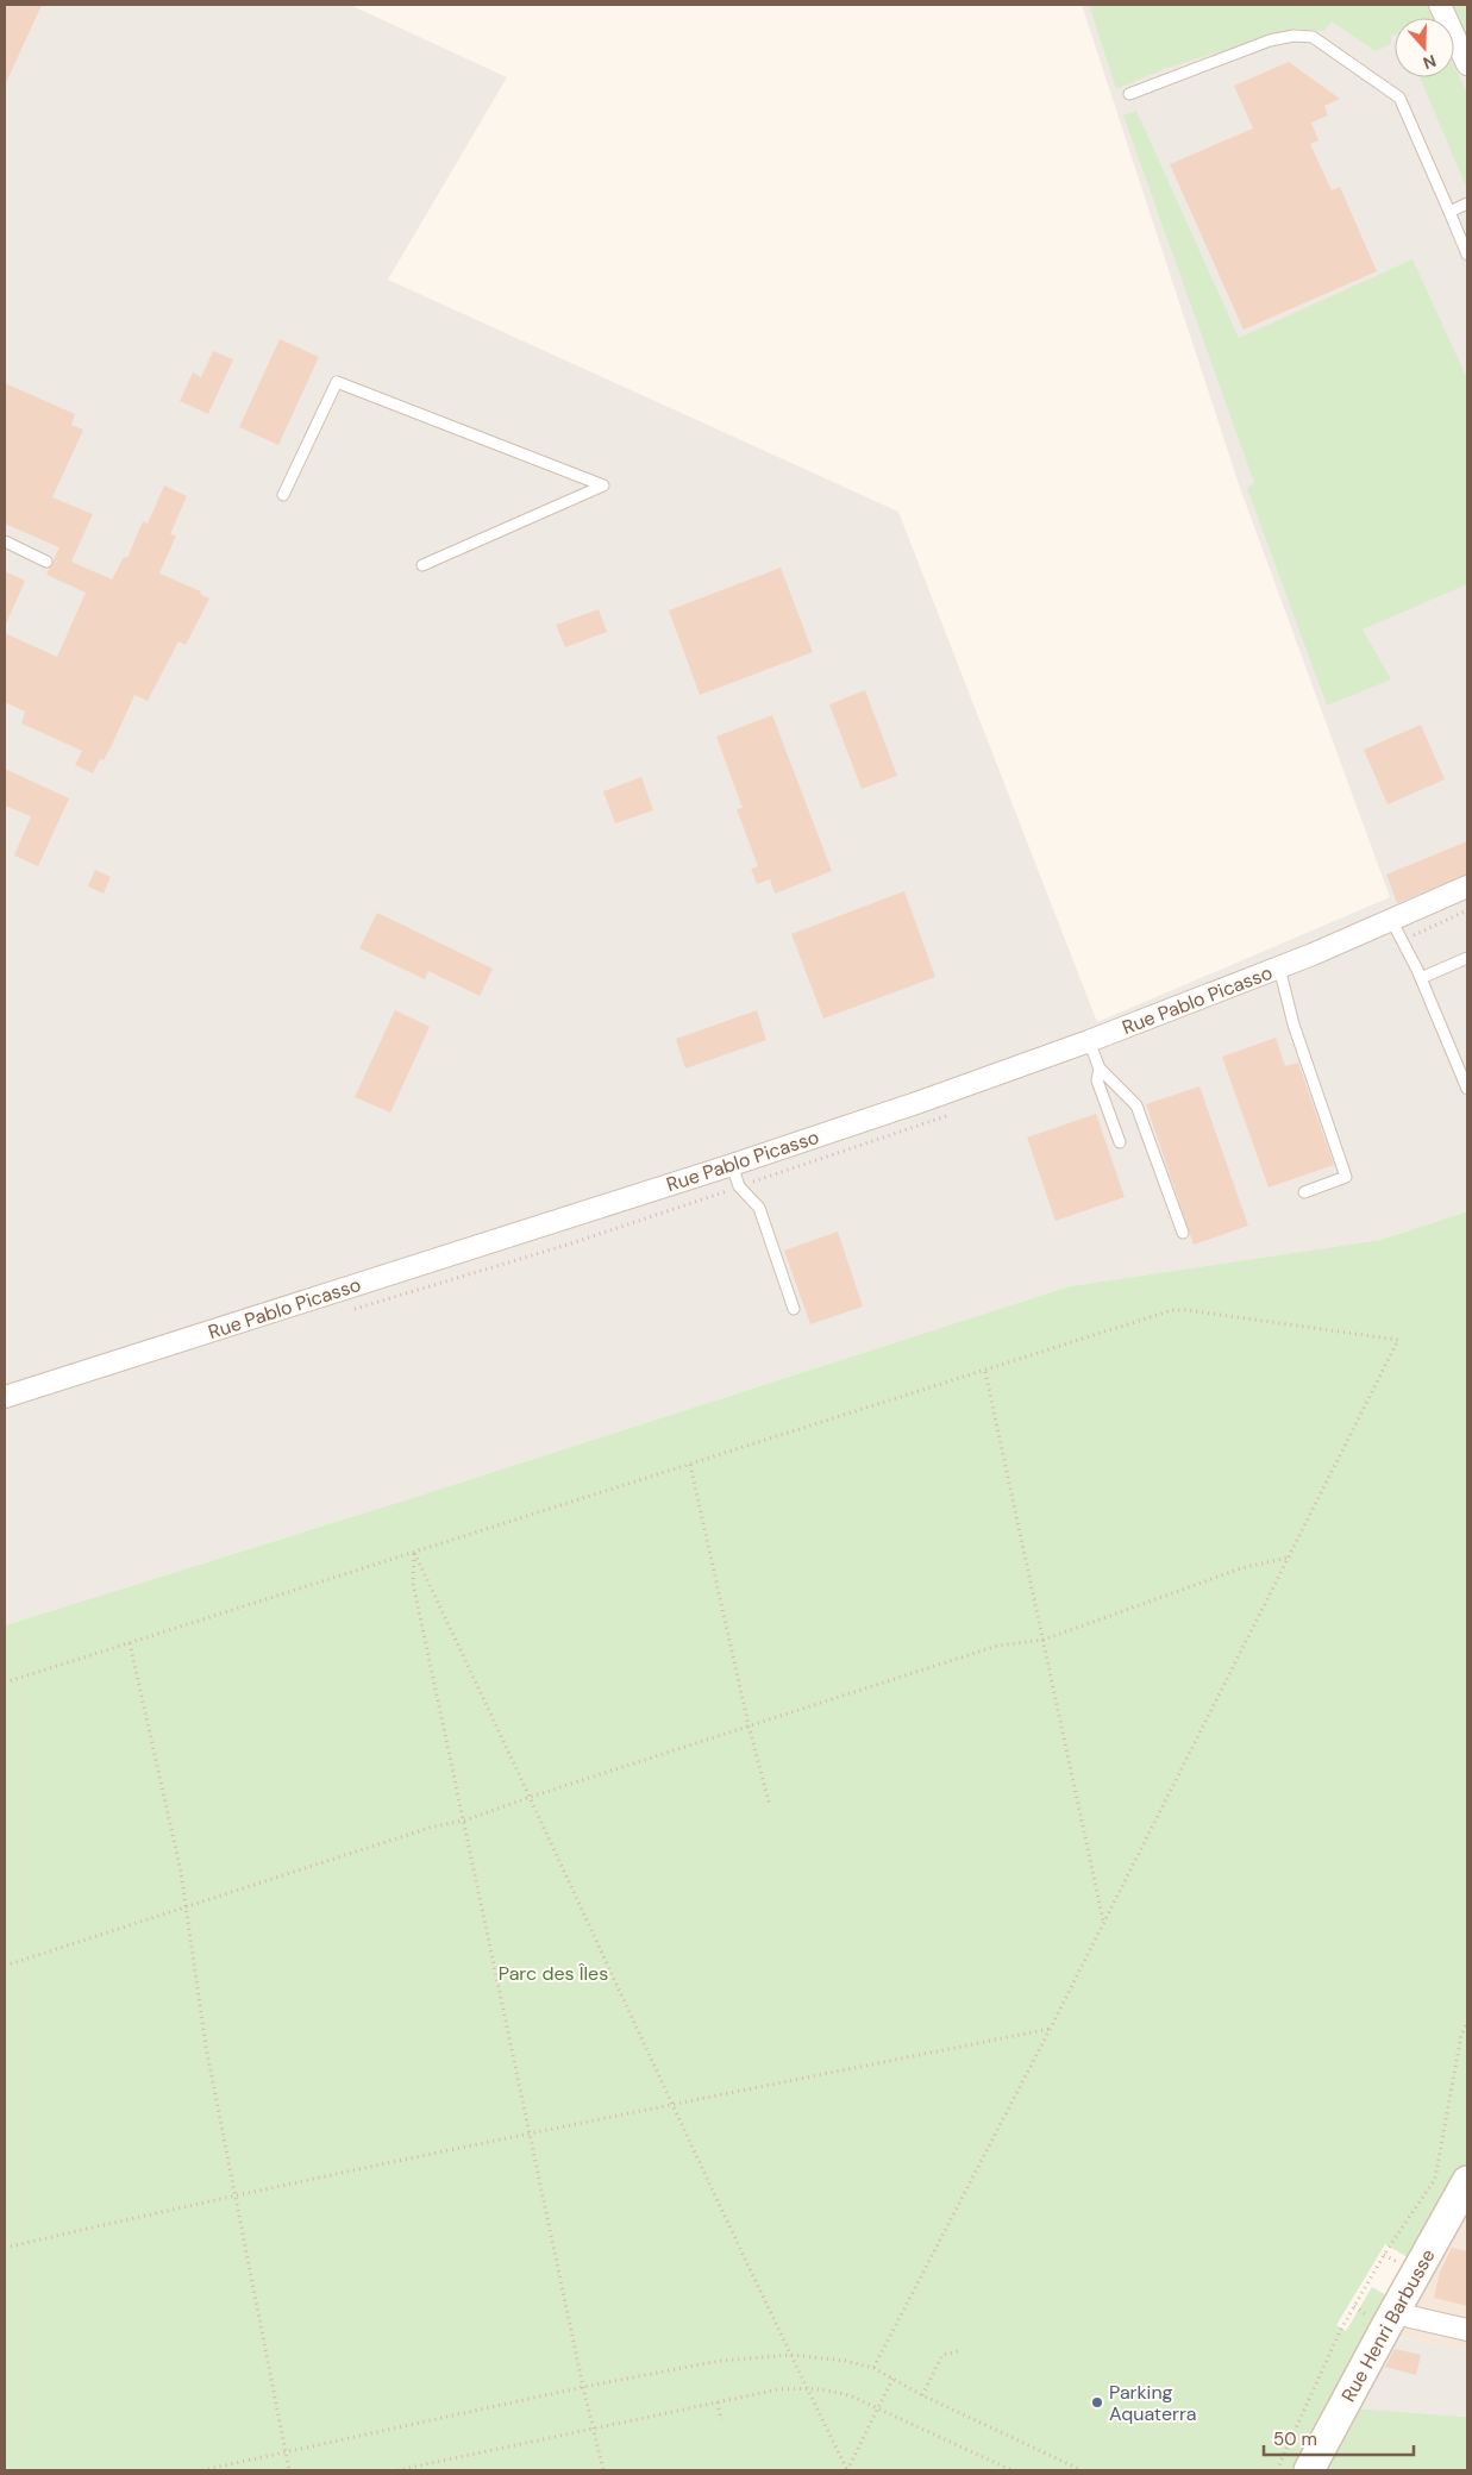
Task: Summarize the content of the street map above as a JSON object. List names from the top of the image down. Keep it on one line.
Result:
{"streets":{"street":["Rue Pablo Picasso","Rue Henri Barbusse"]},"parks":["Parc des Îles"],"places":["Parking Aquaterra"],"scale_bar":"50 m","north":"bottom"}
